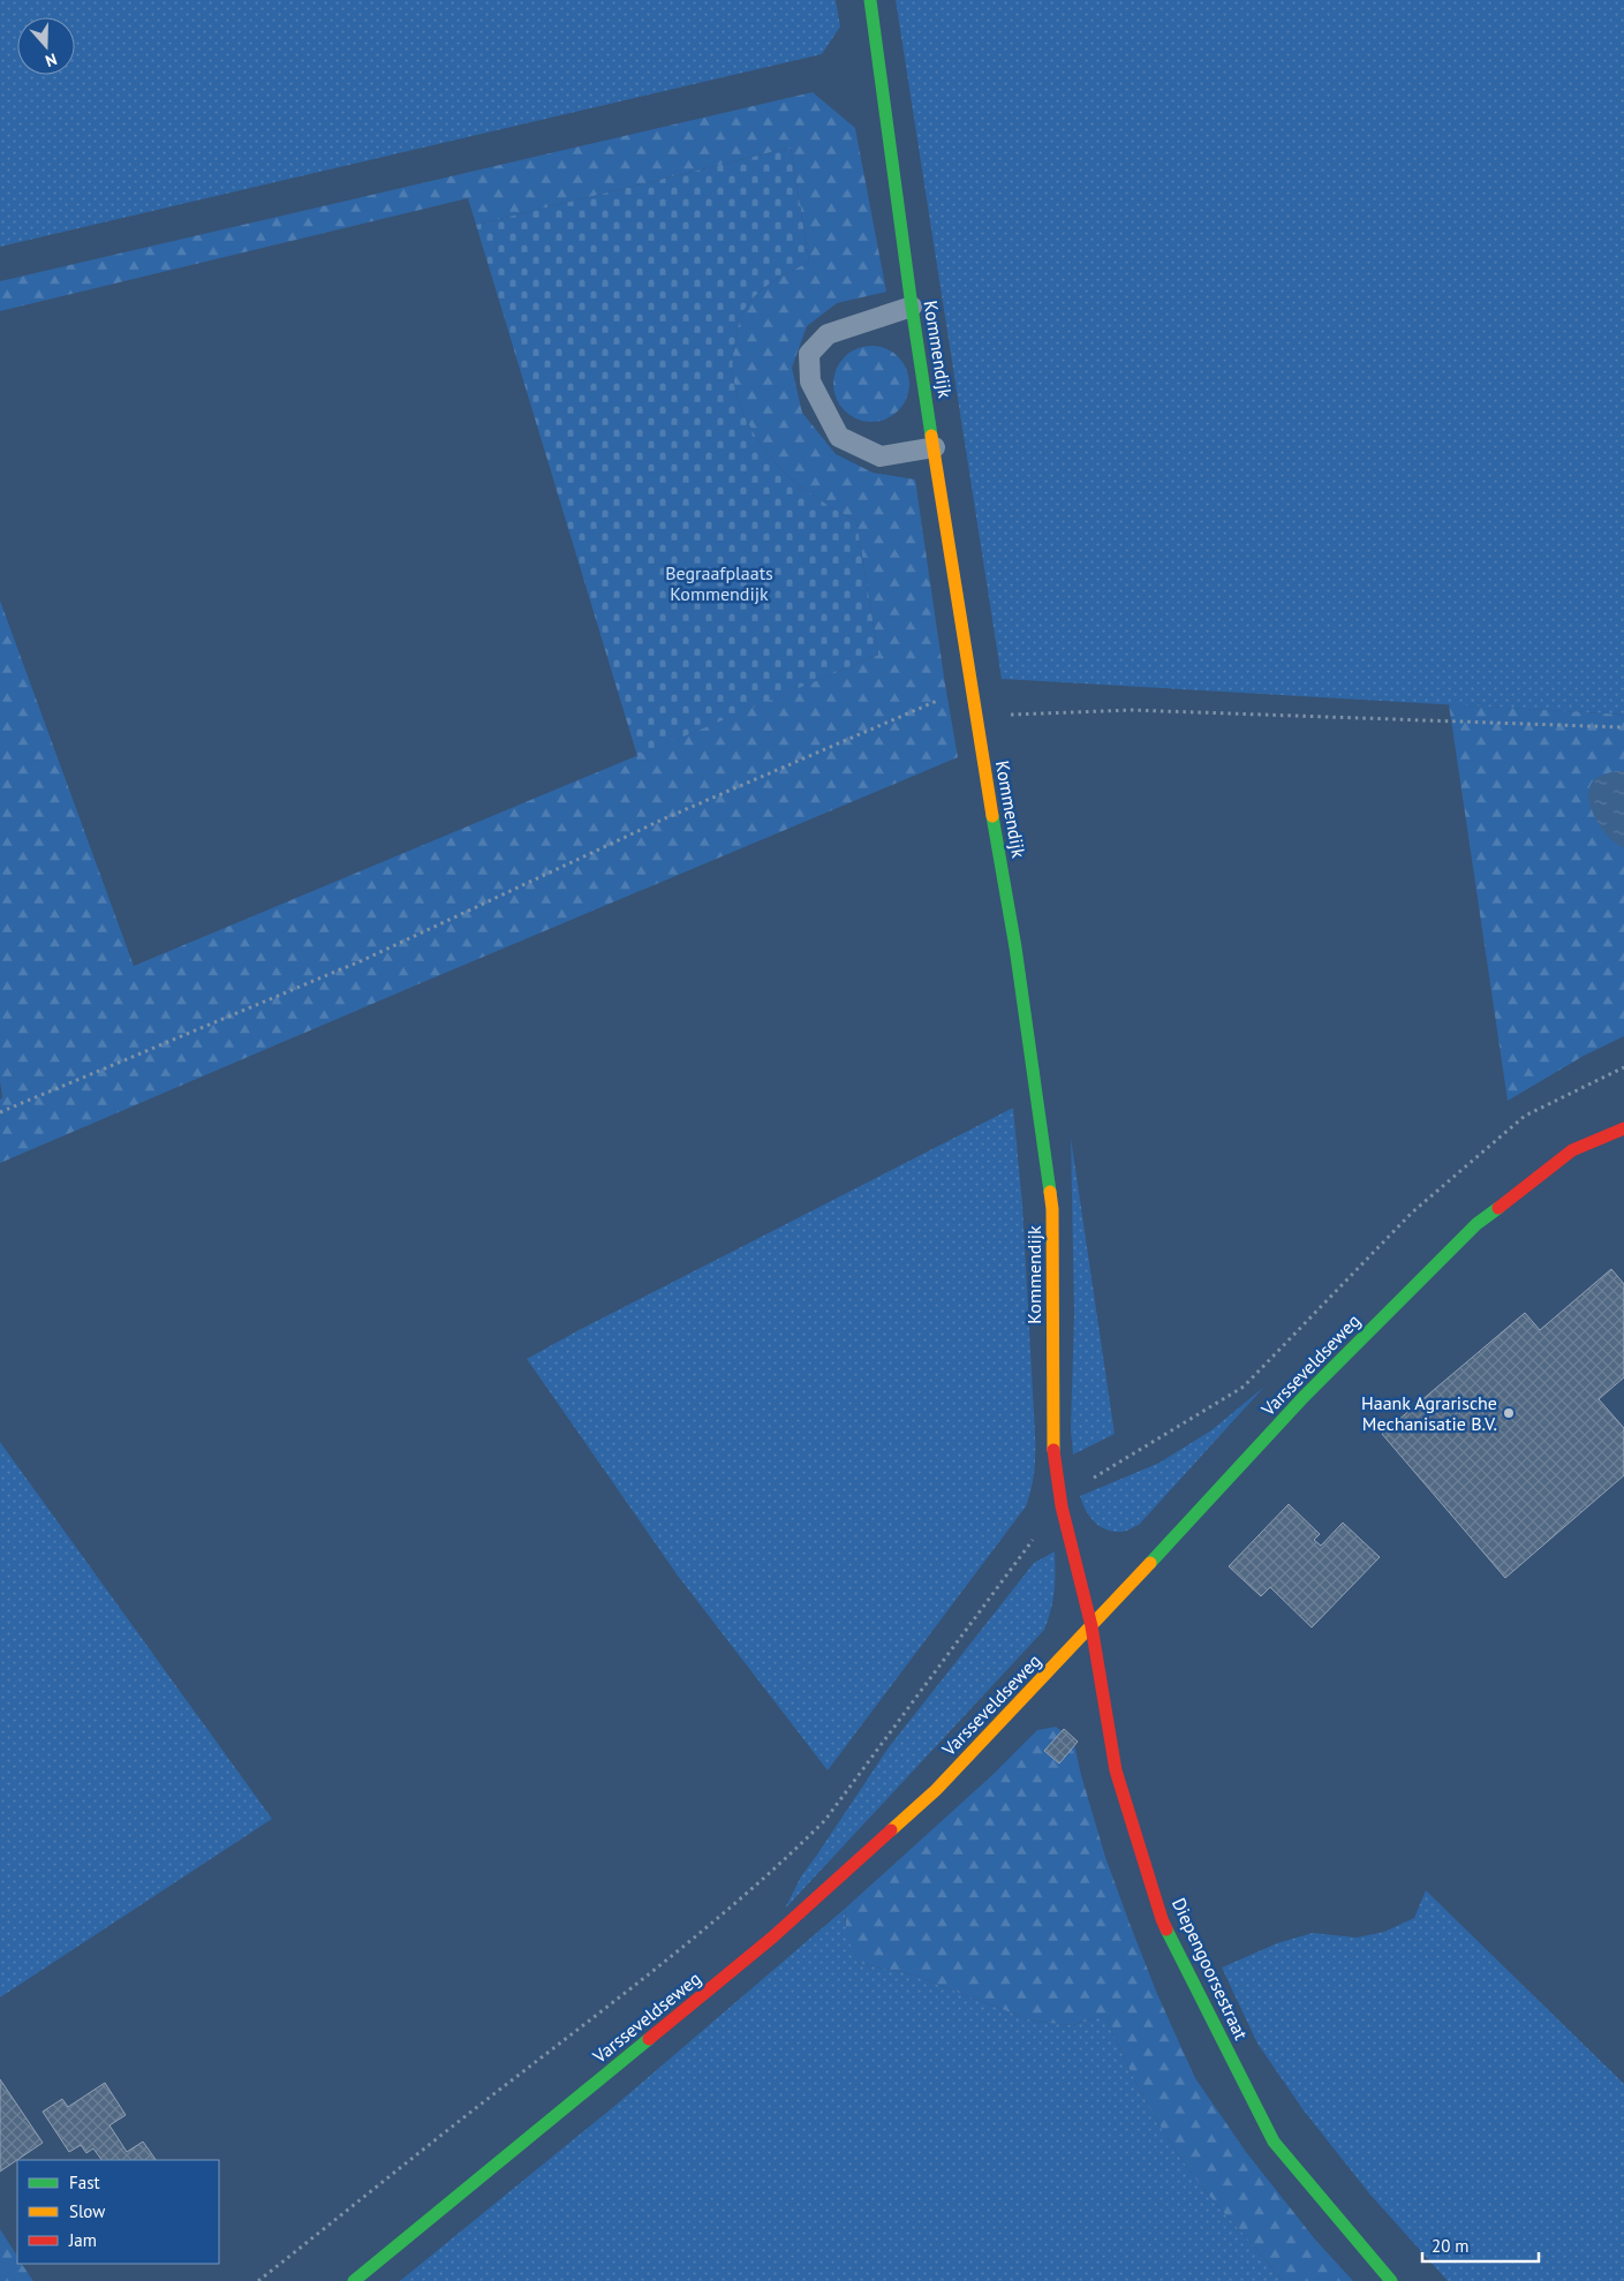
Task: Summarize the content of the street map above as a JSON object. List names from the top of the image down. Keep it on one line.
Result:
{"streets":{"street":["Kommendijk","Varsseveldseweg","Diepengoorsestraat"]},"crossings":[["Kommendijk","Varsseveldseweg"],["Kommendijk","Diepengoorsestraat"],["Varsseveldseweg","Diepengoorsestraat"]],"parks":["Begraafplaats Kommendijk"],"places":["Haank Agrarische Mechanisatie B.V."],"legend":["Fast","Slow","Jam"],"scale_bar":"20 m","north":"bottom"}
